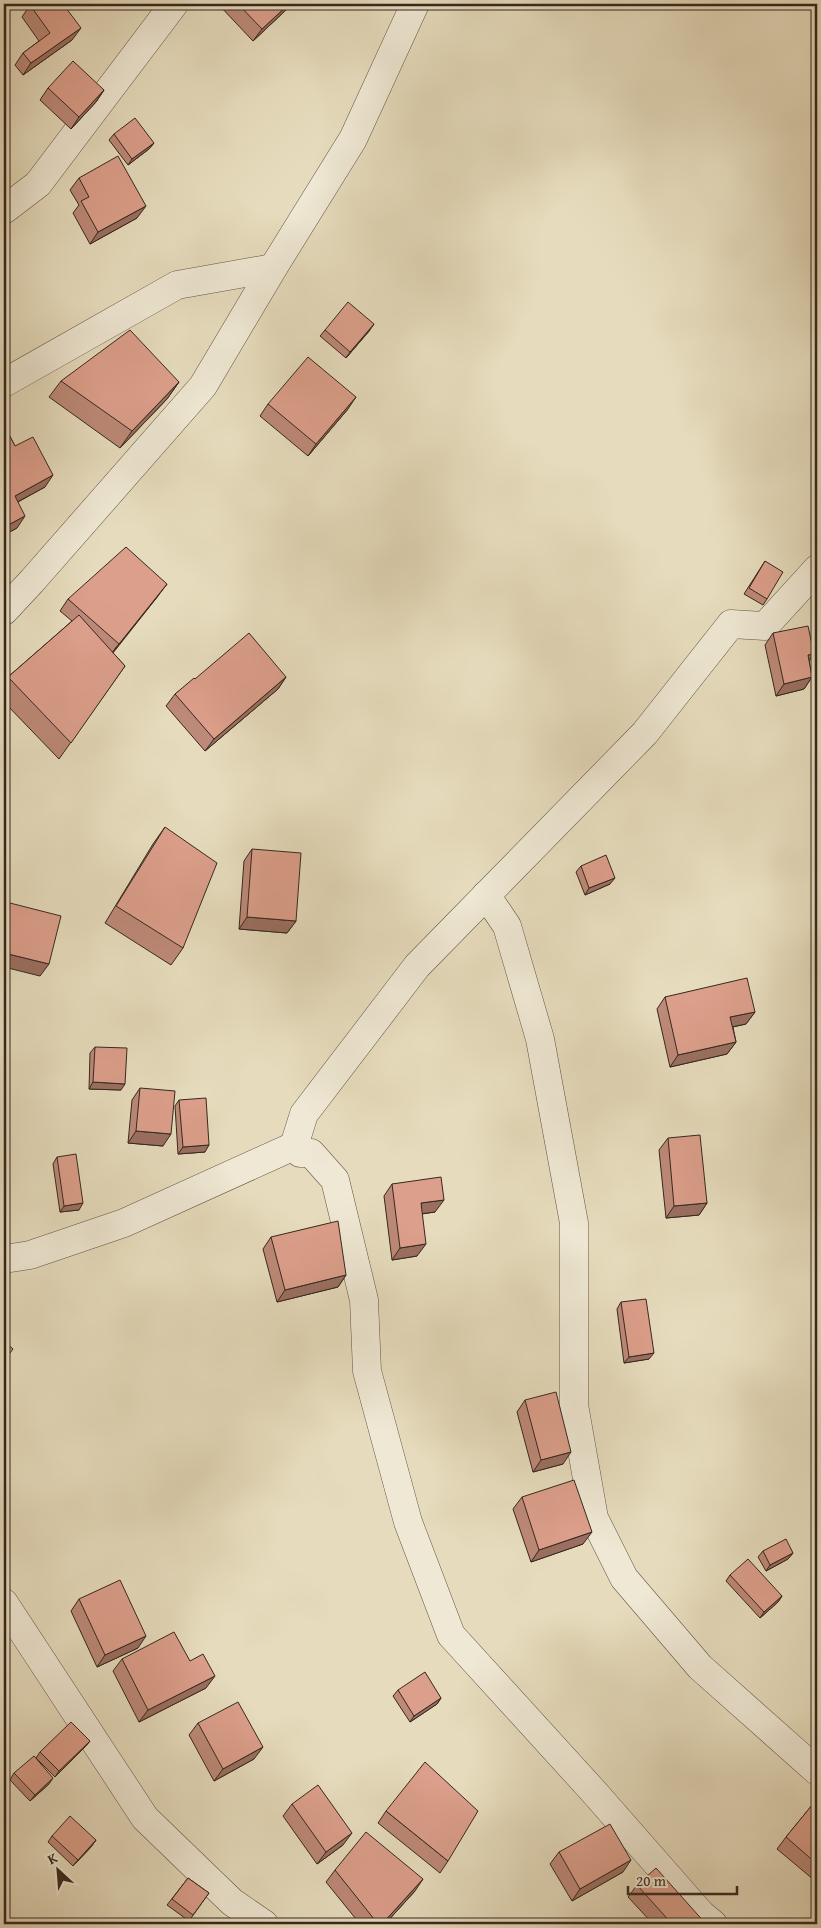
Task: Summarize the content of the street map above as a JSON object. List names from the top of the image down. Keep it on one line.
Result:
{"scale_bar":"20 m","north":"top left"}
